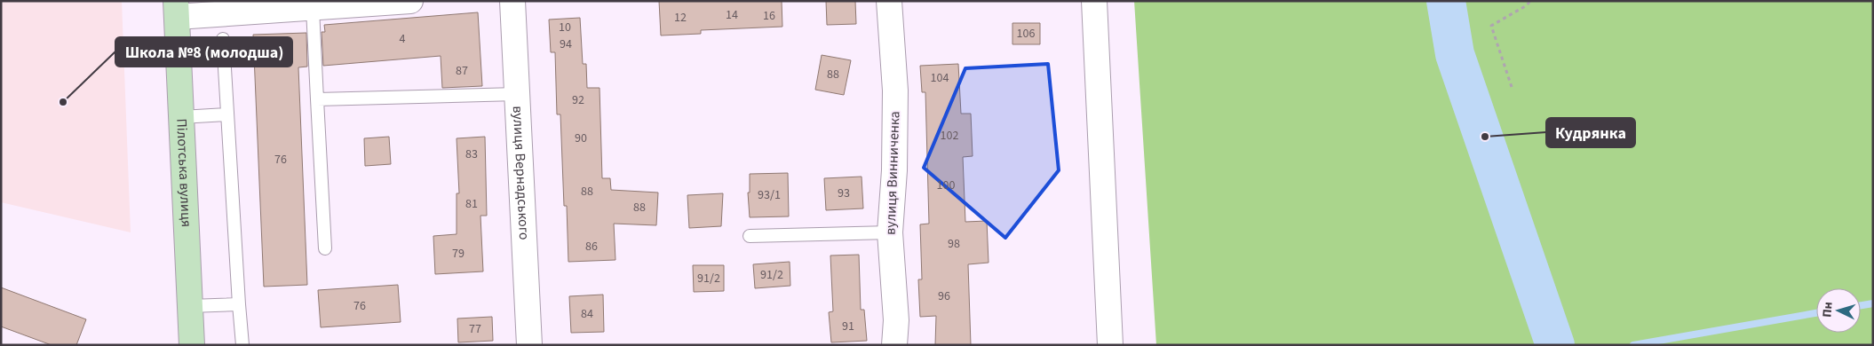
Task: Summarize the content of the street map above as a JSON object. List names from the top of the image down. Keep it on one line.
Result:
{"streets":{"street":["Пілотська вулиця","вулиця Вернадського","вулиця Винниченка"]},"places":["Школа №8 (молодша)","Кудрянка"],"house_numbers":["14","16","12","10","106","4","94","87","88","104","92","102","90","83","76","100","88","93","93/1","81","88","98","86","79","91/2","91/2","96","76","84","91","77"],"north":"left"}
